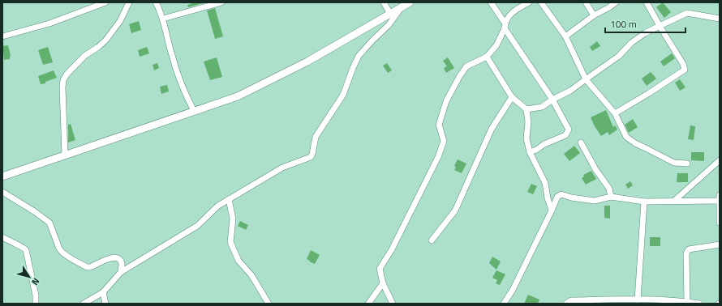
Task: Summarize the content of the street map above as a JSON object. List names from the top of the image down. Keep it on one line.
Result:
{"scale_bar":"100 m","north":"bottom right"}
